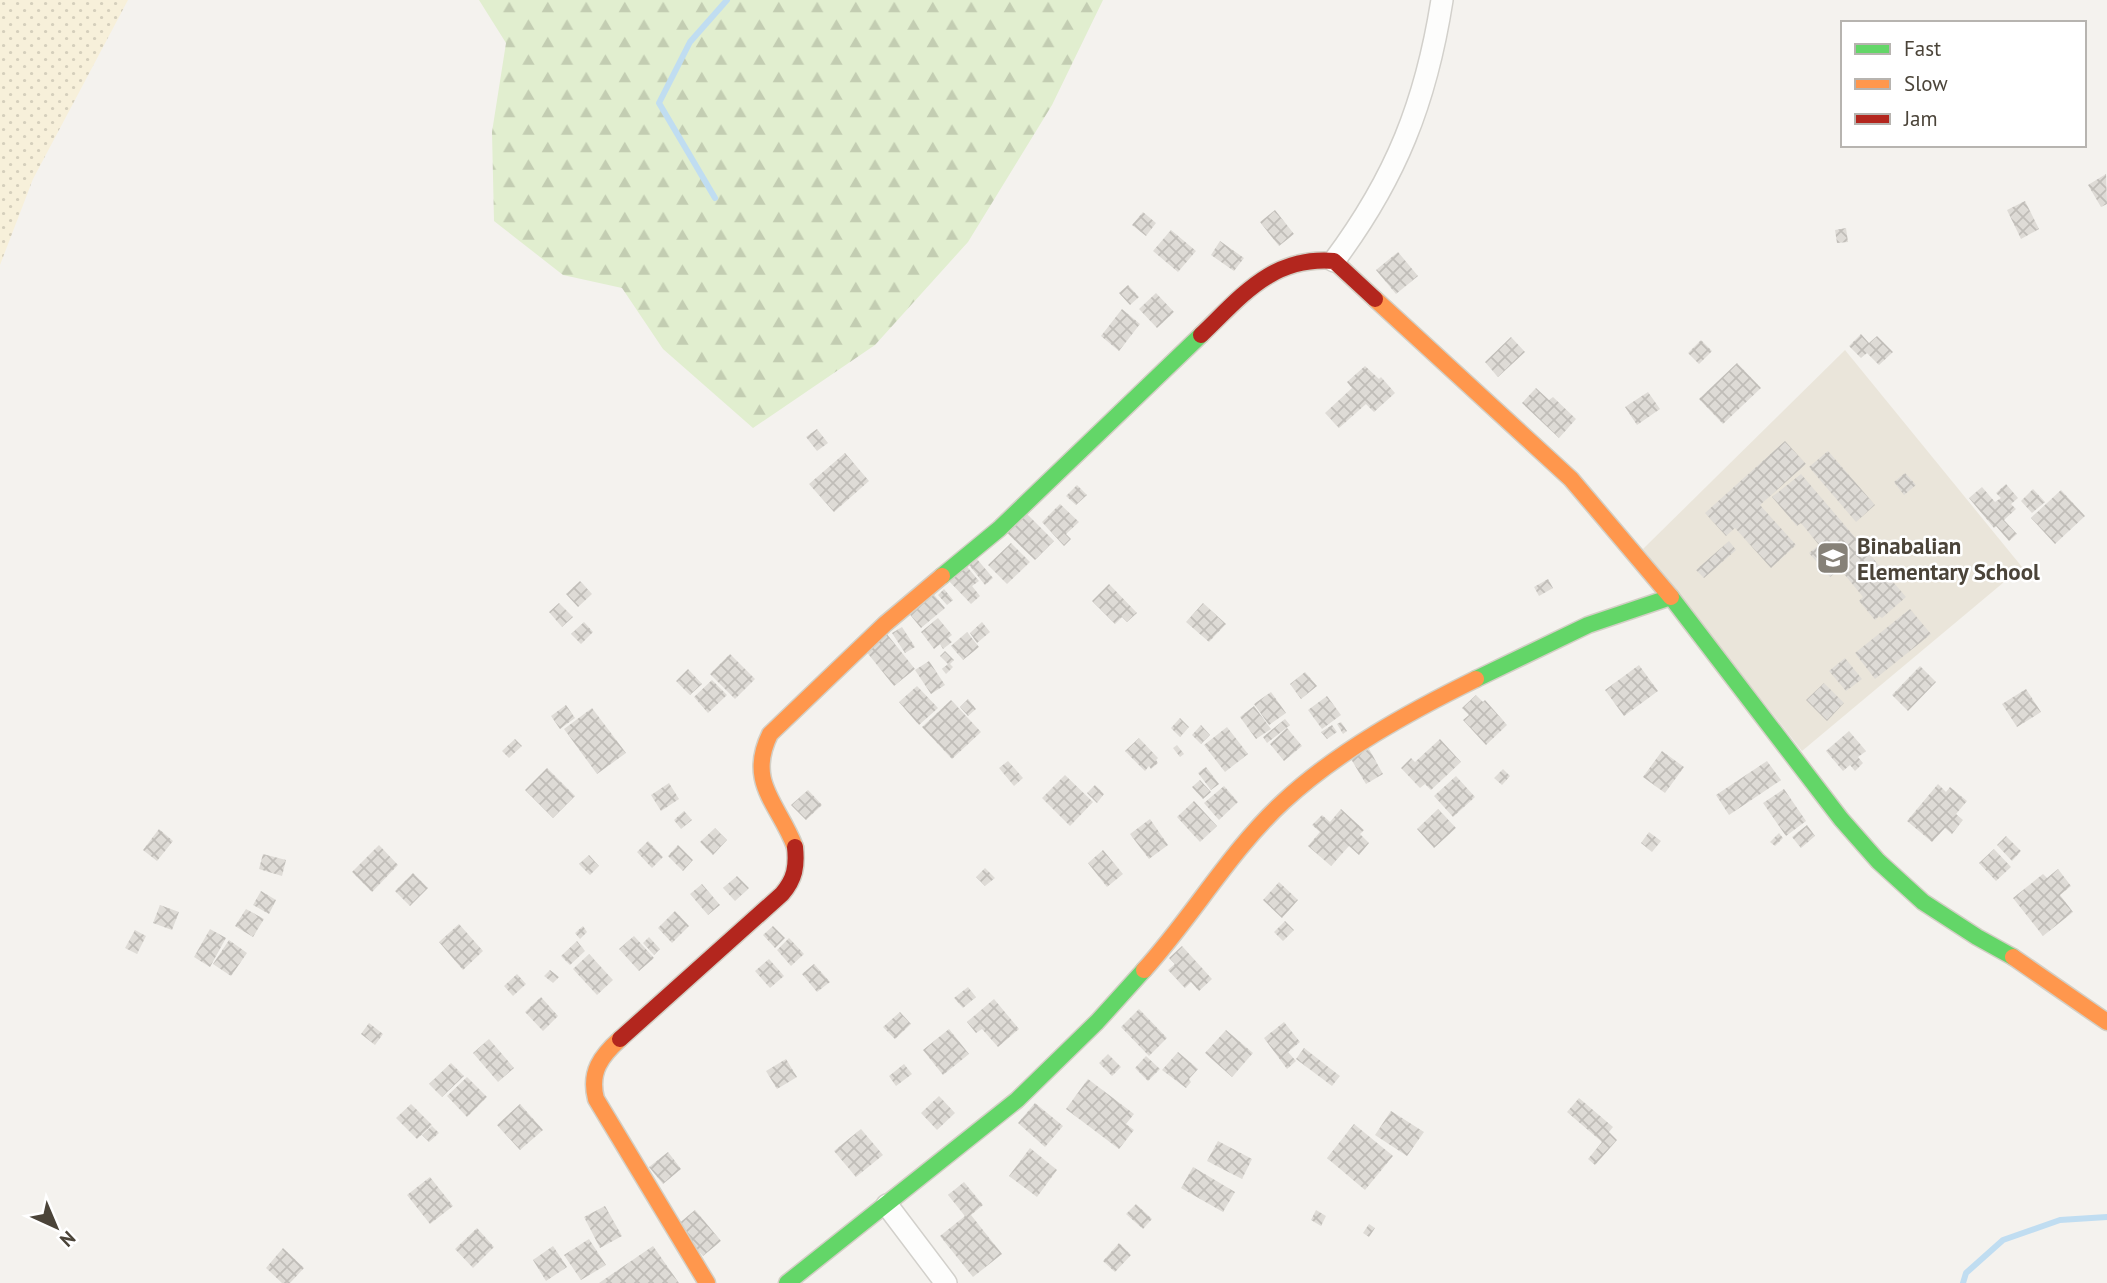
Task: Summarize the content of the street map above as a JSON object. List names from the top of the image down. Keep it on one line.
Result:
{"places":{"school or university":["Binabalian Elementary School"]},"legend":["Fast","Slow","Jam"],"north":"bottom right"}
